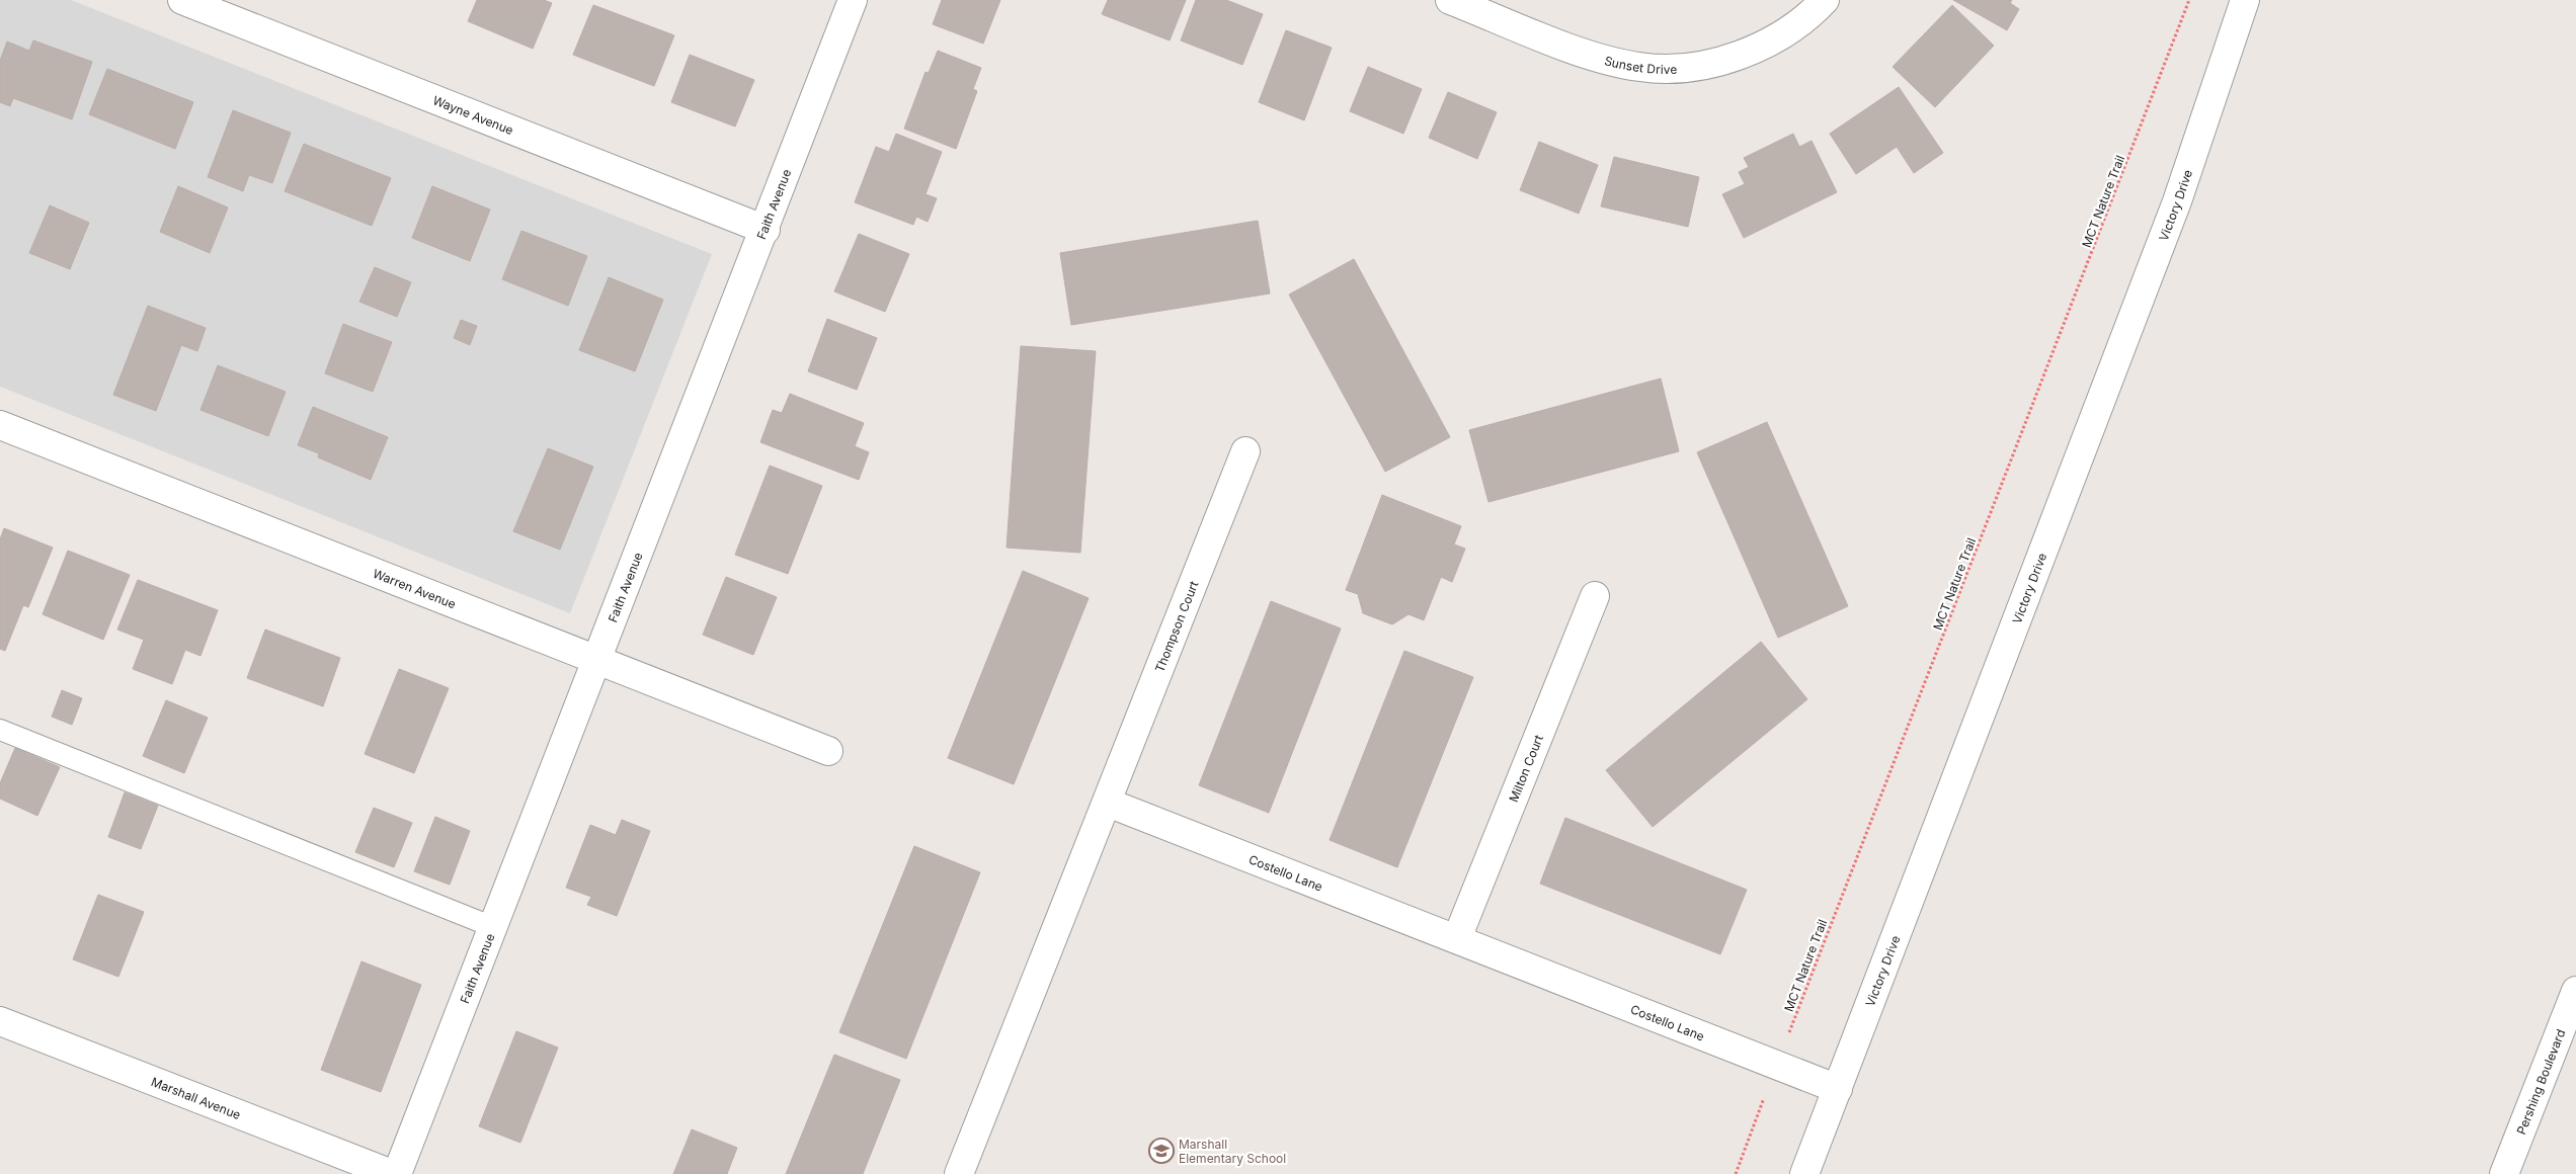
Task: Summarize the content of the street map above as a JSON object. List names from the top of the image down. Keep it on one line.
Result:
{"streets":{"street":["Sunset Drive","Wayne Avenue","Faith Avenue","Victory Drive","Warren Avenue","Thompson Court","Milton Court","Costello Lane","Pershing Boulevard","Marshall Avenue"],"path":["MCT Nature Trail"]},"crossings":[["Wayne Avenue","Faith Avenue"],["MCT Nature Trail","Costello Lane"],["Faith Avenue","Warren Avenue"],["Victory Drive","Costello Lane"],["Thompson Court","Costello Lane"],["Milton Court","Costello Lane"]],"places":{"school or university":["Marshall Elementary School"]}}
